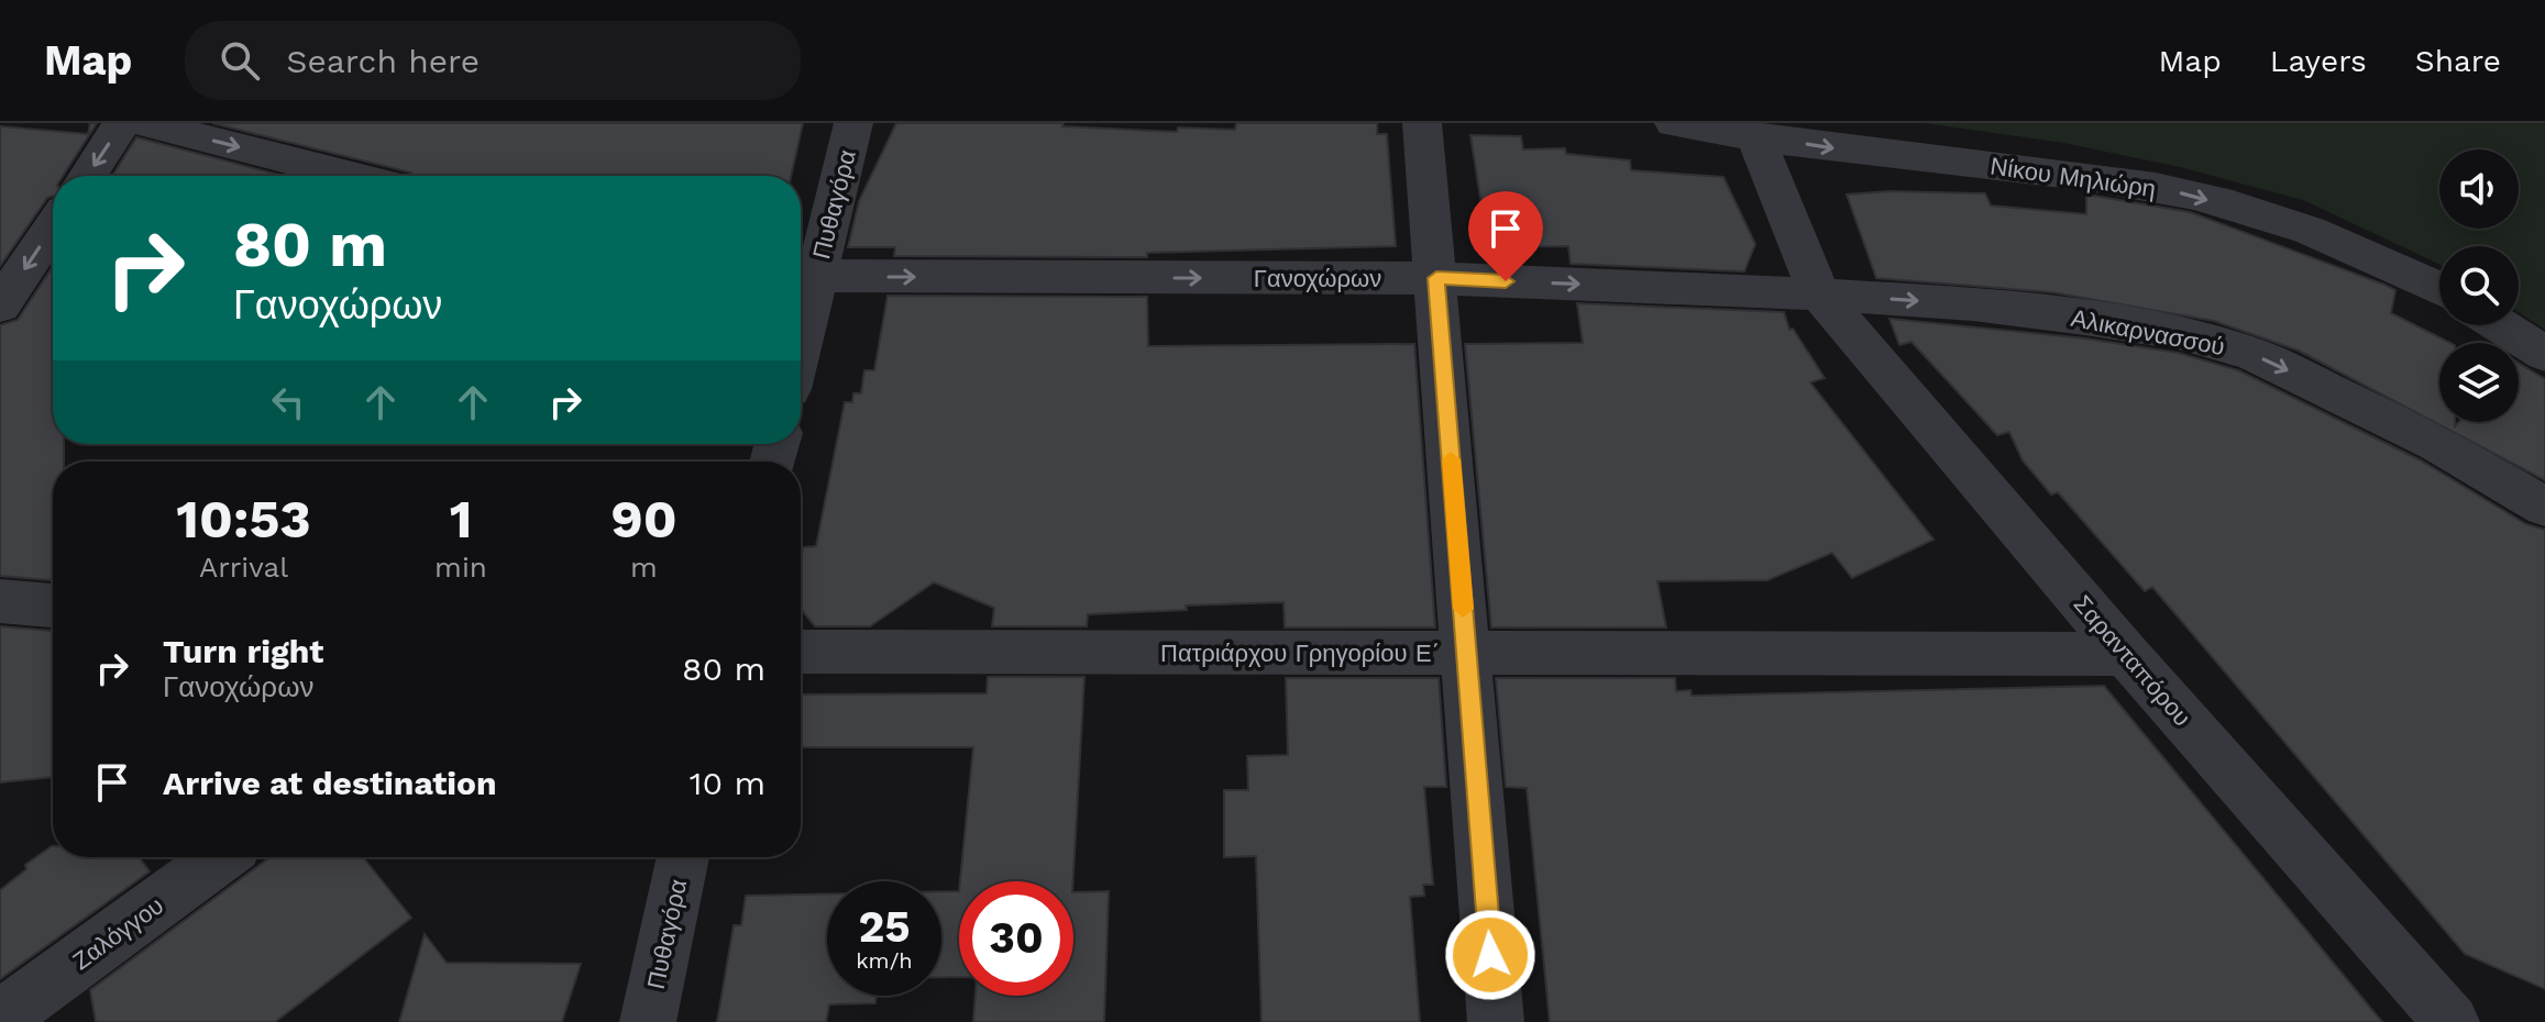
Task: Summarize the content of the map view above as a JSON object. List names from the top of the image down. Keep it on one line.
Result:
{"streets":{"street":["Νίκου Μηλιώρη","Πυθαγόρα","Γανοχώρων","Αλικαρνασσού","Πατριάρχου Γρηγορίου Ε΄","Σαρανταπόρου","Ζαλόγγου"]},"crossings":[["Νίκου Μηλιώρη","Σαρανταπόρου"],["Πυθαγόρα","Γανοχώρων"],["Γανοχώρων","Αλικαρνασσού"],["Γανοχώρων","Σαρανταπόρου"],["Αλικαρνασσού","Σαρανταπόρου"],["Πατριάρχου Γρηγορίου Ε΄","Σαρανταπόρου"]],"one_way":["Νίκου Μηλιώρη","Γανοχώρων","Αλικαρνασσού"],"page":{"header":"Map","search":"Search here","nav":["Map","Layers","Share"],"turn":["80 m","Γανοχώρων"],"eta":["10:53","Arrival","1","min","90","m"],"list":[{"name":"Turn right","note":"Γανοχώρων","value":"80 m"},{"name":"Arrive at destination","value":"10 m"}],"speed":"25 km/h","limit":"30"}}
